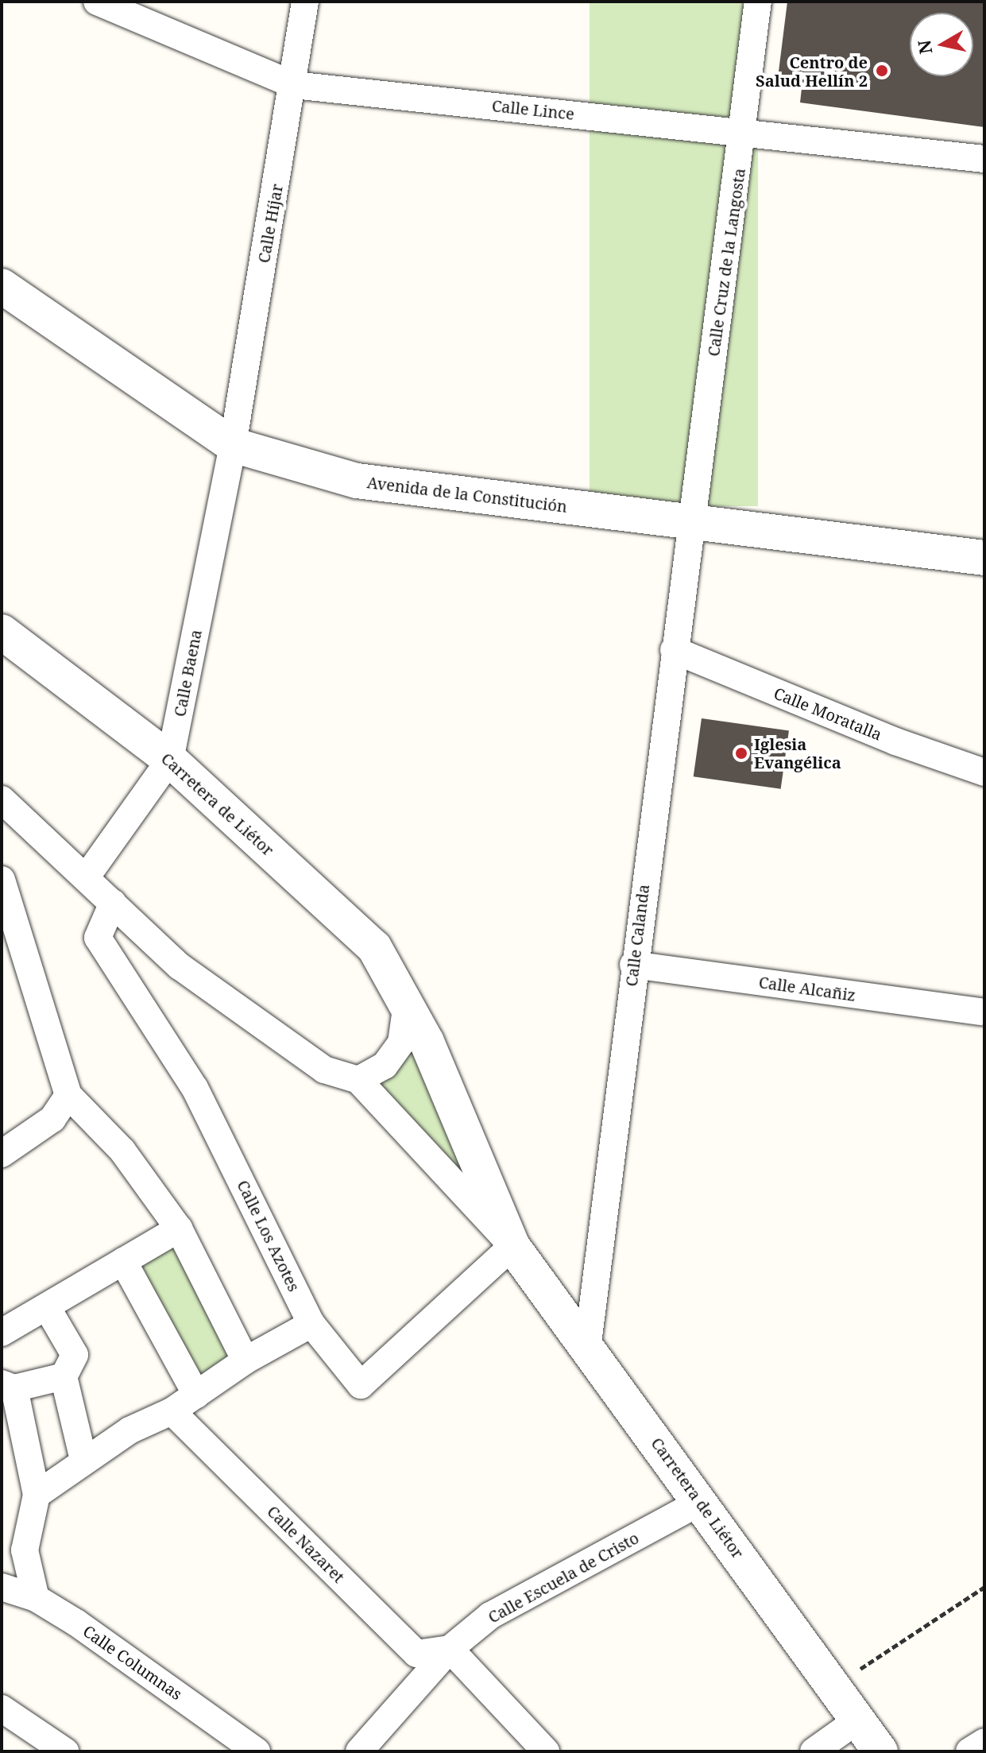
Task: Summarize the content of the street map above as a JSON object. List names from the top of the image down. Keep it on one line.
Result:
{"streets":{"street":["Calle Lince","Calle Híjar","Calle Cruz de la Langosta","Avenida de la Constitución","Calle Baena","Calle Moratalla","Carretera de Liétor","Calle Calanda","Calle Alcañiz","Calle Los Azotes","Calle Nazaret","Calle Escuela de Cristo","Calle Columnas"]},"crossings":[["Calle Lince","Calle Híjar"],["Calle Lince","Calle Cruz de la Langosta"],["Calle Híjar","Avenida de la Constitución"],["Calle Híjar","Calle Baena"],["Calle Cruz de la Langosta","Avenida de la Constitución"],["Calle Cruz de la Langosta","Calle Calanda"],["Avenida de la Constitución","Calle Baena"],["Avenida de la Constitución","Calle Calanda"],["Calle Baena","Carretera de Liétor"],["Calle Moratalla","Calle Calanda"],["Carretera de Liétor","Calle Calanda"],["Carretera de Liétor","Calle Los Azotes"],["Carretera de Liétor","Calle Escuela de Cristo"],["Calle Calanda","Calle Alcañiz"],["Calle Nazaret","Calle Escuela de Cristo"]],"places":["Centro de Salud Hellín 2","Iglesia Evangélica"],"north":"left"}
